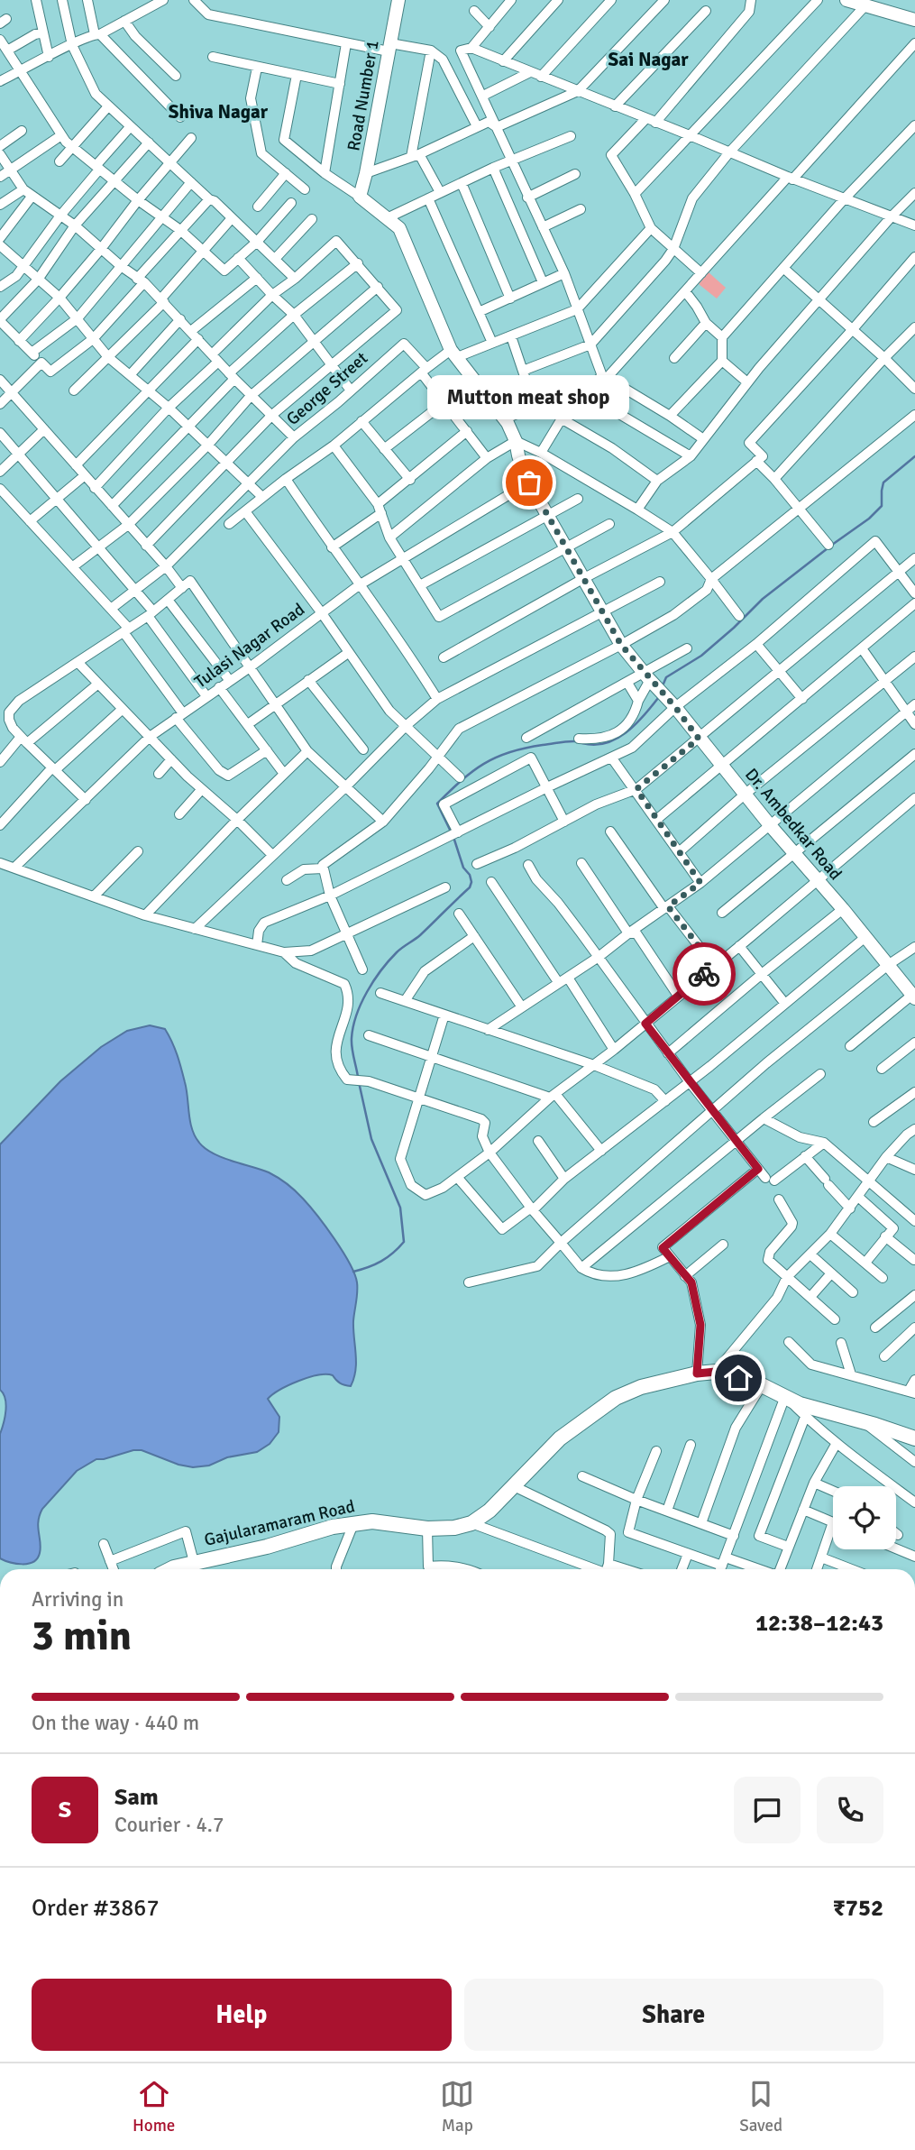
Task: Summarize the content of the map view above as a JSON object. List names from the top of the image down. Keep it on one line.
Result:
{"streets":{"main road":["Gajularamaram Road"],"street":["Road Number 1","George Street","Tulasi Nagar Road","Dr. Ambedkar Road"]},"crossings":[["Road Number 1","Dr. Ambedkar Road"],["Tulasi Nagar Road","Dr. Ambedkar Road"]],"districts":["Sai Nagar","Shiva Nagar"],"places":["Mutton meat shop"],"page":{"bubble":"Mutton meat shop","heading":["3 min","Arriving in","12:38–12:43"],"panel":["Sam","Courier · 4.7","Order #3867","₹752"],"bar":"On the way · 440 m","round":"S","buttons":["Help","Share"],"tabs":["Home","Map","Saved"]}}
